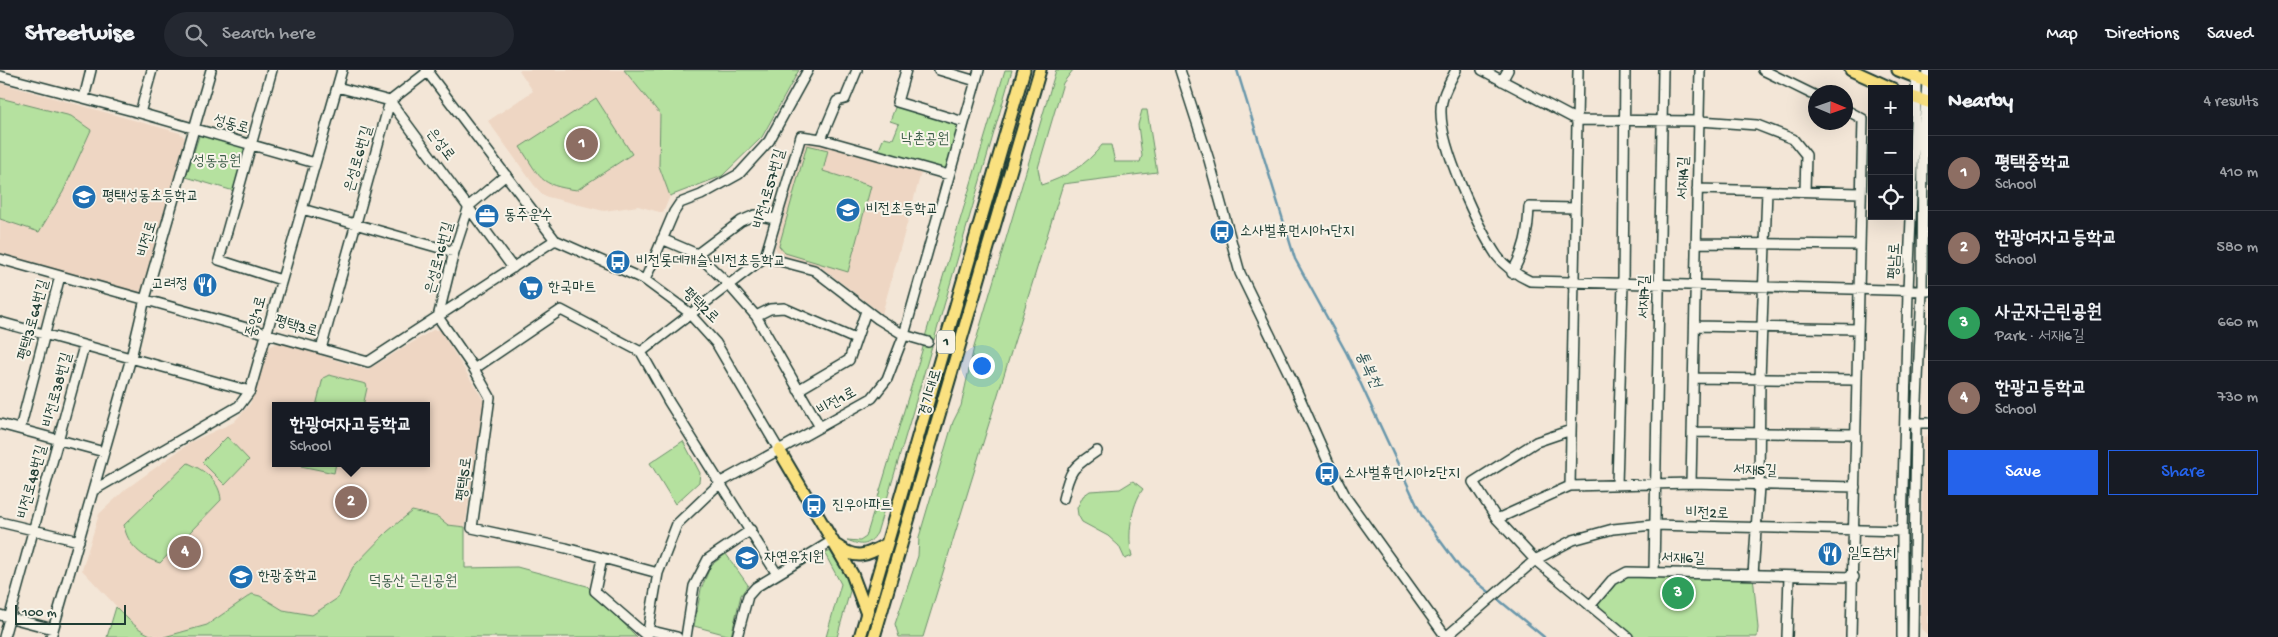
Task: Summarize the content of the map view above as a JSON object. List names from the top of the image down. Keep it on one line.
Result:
{"streets":{"main road":["평택2로","1","경기대로"],"street":["성동로","은성로","은성로6번길","서재4길","비전1로57번길","비전로","은성로16번길","평남로","서재7길","중앙1로","평택3로64번길","평택3로","비전로38번길","비전1로","서재5길","평택5로","비전로48번길","비전2로","서재6길"]},"crossings":[["성동로","비전로"],["성동로","중앙1로"],["은성로","은성로6번길"],["은성로","은성로16번길"],["은성로","평택3로"],["은성로6번길","평택3로"],["서재4길","서재5길"],["비전로","중앙1로"],["비전로","평택3로"],["비전로","비전로38번길"],["비전로","비전로48번길"],["은성로16번길","평택3로"],["은성로16번길","평택5로"],["평남로","비전2로"],["서재7길","서재5길"],["서재7길","비전2로"],["서재7길","서재6길"],["평택2로","평택3로"],["평택2로","경기대로"],["평택2로","비전1로"],["중앙1로","평택3로"],["평택3로64번길","평택3로"],["평택3로64번길","비전로38번길"],["평택3로64번길","비전로48번길"],["평택3로","평택5로"],["비전로38번길","비전로48번길"]],"water":["통복천"],"parks":["낙촌공원","성동공원","덕동산 근린공원"],"places":{"school or university":["평택성동초등학교","비전초등학교","자연유치원","한광중학교"],"office":["동주운수"],"bus stop":["소사벌휴먼시아1단지","비전롯데캐슬.비전초등학교","소사벌휴먼시아2단지","진우아파트"],"restaurant":["고려정","일도참치"],"supermarket":["한국마트"]},"scale_bar":"100 m","north":"right","page":{"header":"Streetwise","search":"Search here","nav":["Map","Directions","Saved"],"heading":["Nearby","4 results"],"map_buttons":["+","−"],"pins":["1","2","4","3"],"list":[{"mark":"1","name":"평택중학교","note":"School","value":"410 m"},{"mark":"2","name":"한광여자고등학교","note":"School","value":"580 m"},{"mark":"3","name":"사군자근린공원","note":"Park · 서재6길","value":"660 m"},{"mark":"4","name":"한광고등학교","note":"School","value":"730 m"}],"popup":["한광여자고등학교","School"],"buttons":["Save","Share"],"scale":"100 m"}}
